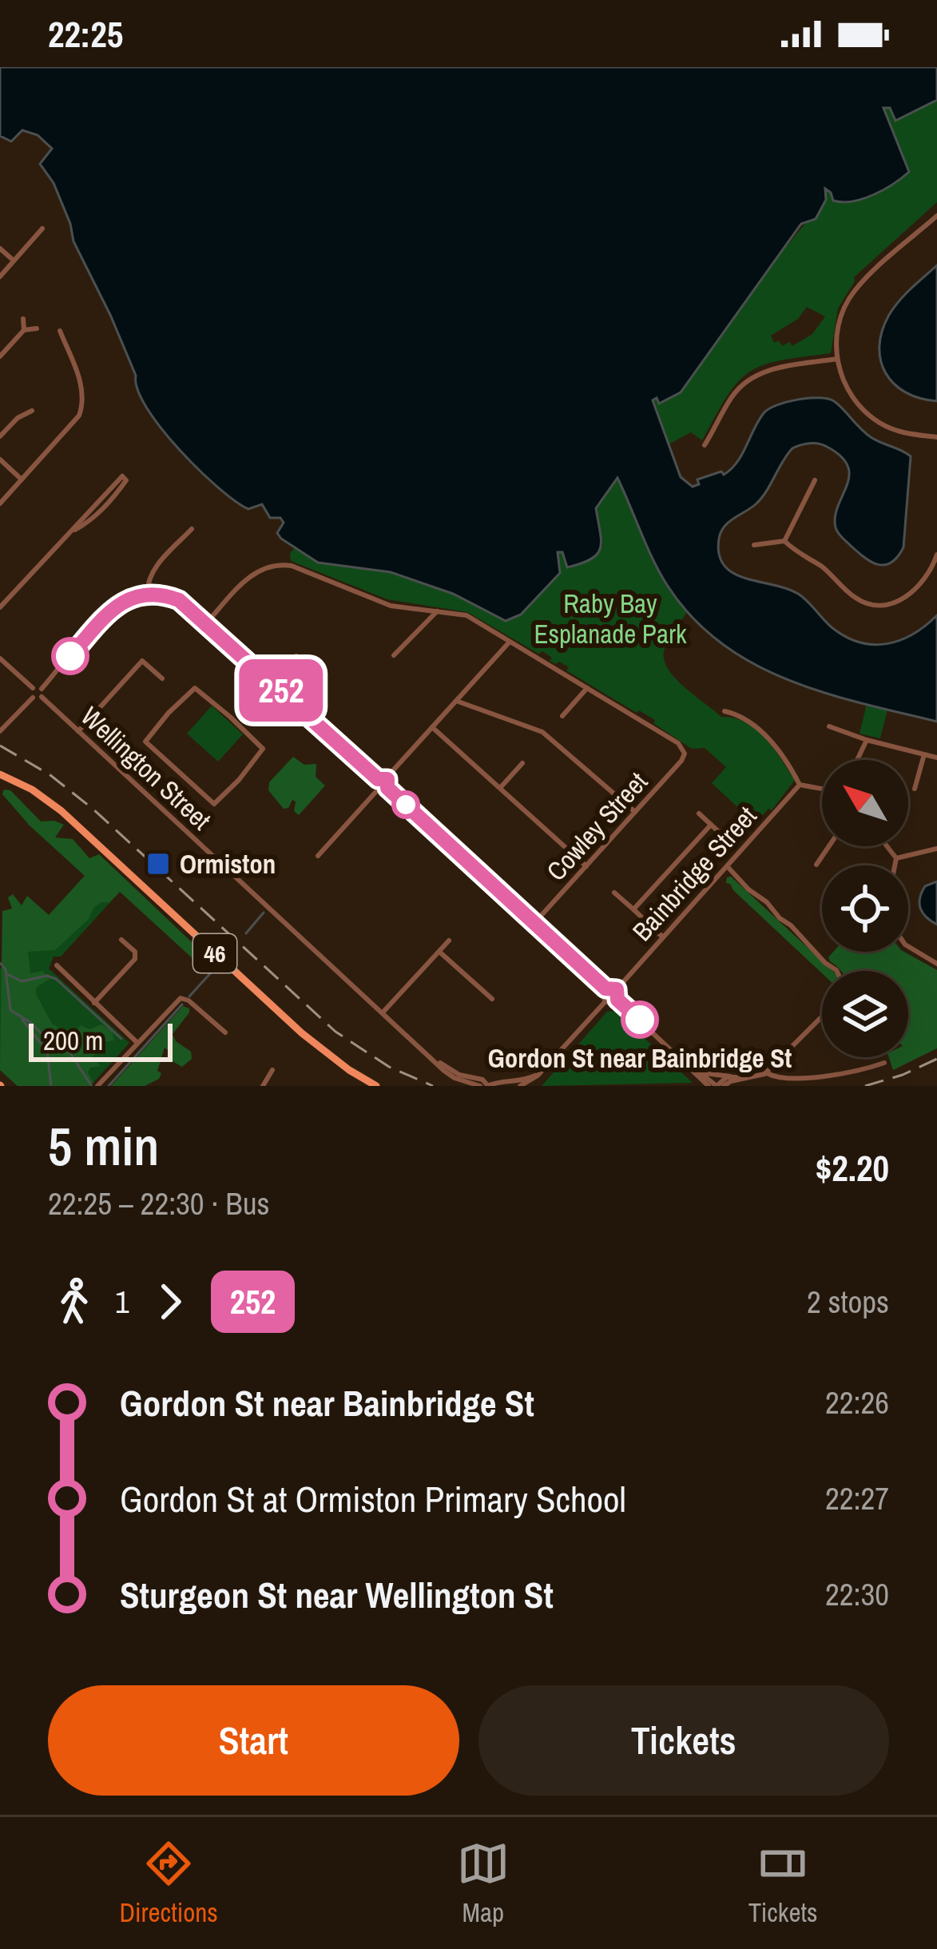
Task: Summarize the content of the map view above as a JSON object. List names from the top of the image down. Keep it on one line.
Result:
{"streets":{"main road":["46"],"street":["Wellington Street","Cowley Street","Bainbridge Street"]},"parks":["Raby Bay Esplanade Park"],"places":{"transit":["Ormiston"],"other":["Gordon St near Bainbridge St"]},"lines":["bus line 252"],"scale_bar":"200 m","north":"top left","page":{"status":"22:25","on_map":"252","scale":"200 m","heading":["5 min","22:25 – 22:30 · Bus","$2.20"],"legs":["1","252","2 stops"],"list":[{"name":"Gordon St near Bainbridge St","value":"22:26"},{"name":"Gordon St at Ormiston Primary School","value":"22:27"},{"name":"Sturgeon St near Wellington St","value":"22:30"}],"buttons":["Start","Tickets"],"tabs":["Directions","Map","Tickets"]}}
